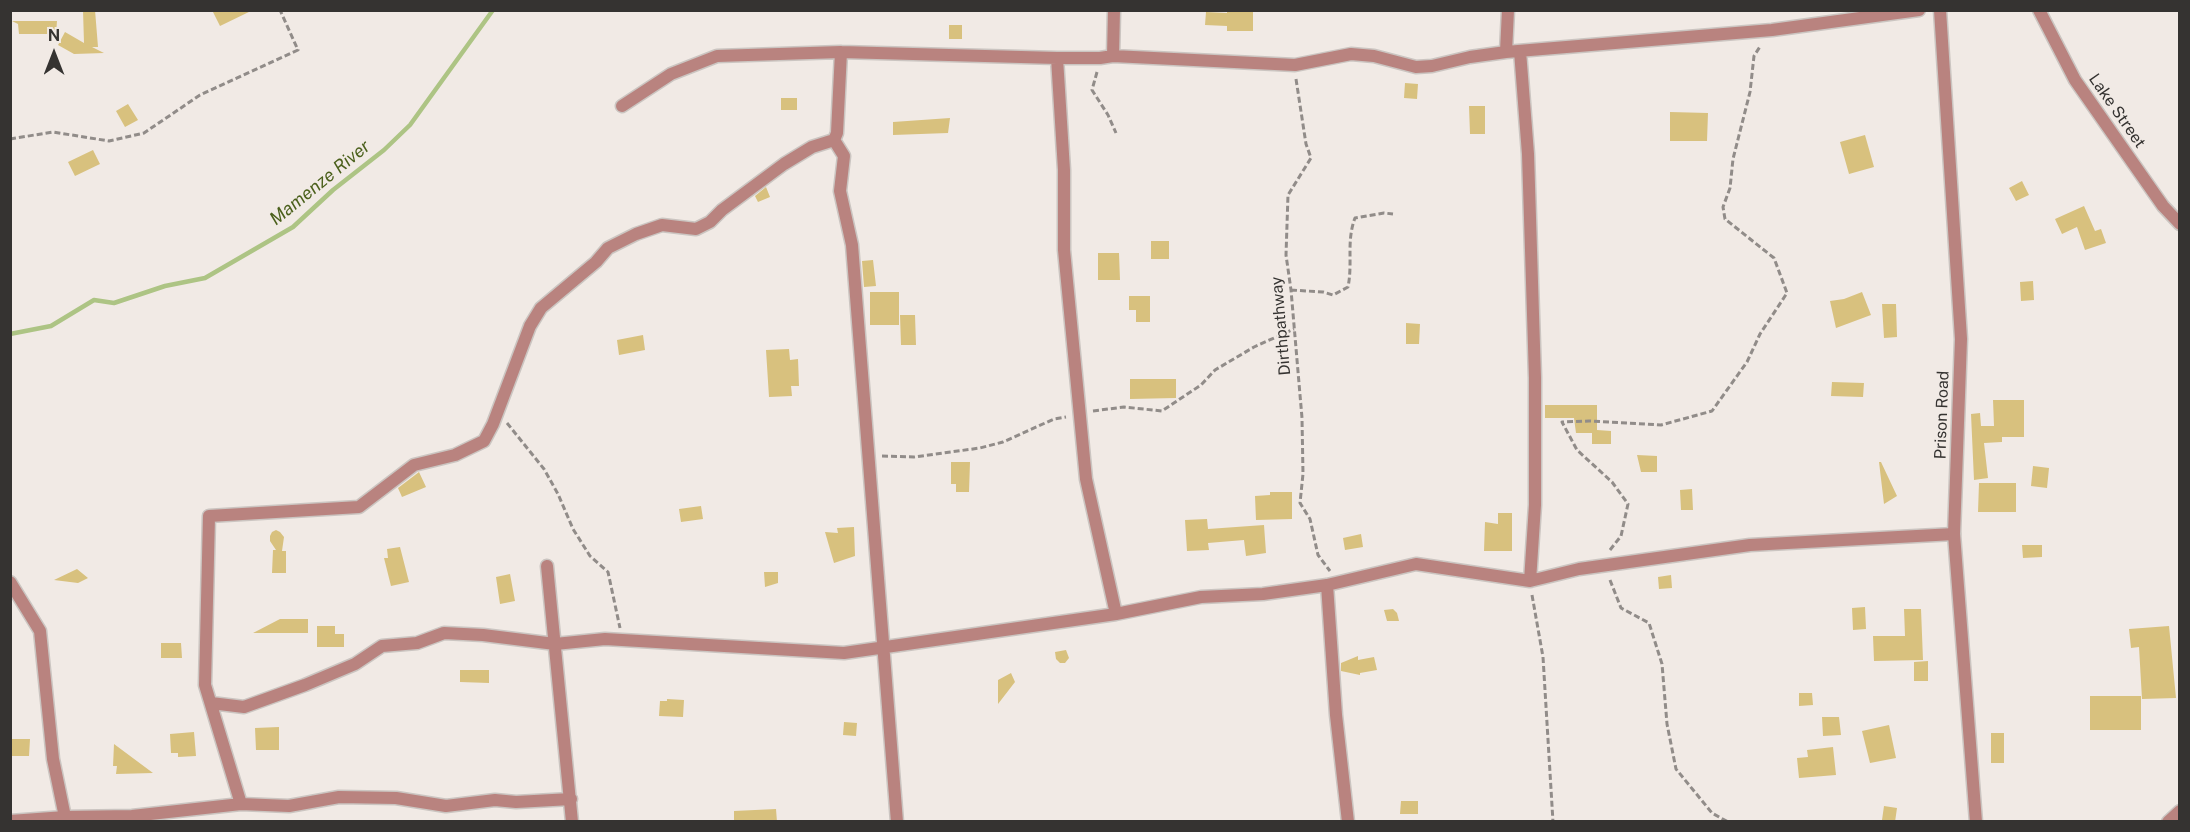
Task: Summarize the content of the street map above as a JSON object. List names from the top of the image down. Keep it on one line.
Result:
{"streets":{"street":["Lake Street","Prison Road"],"path":["Dirthpathway"]},"water":["Mamenze River"],"north":"top"}
